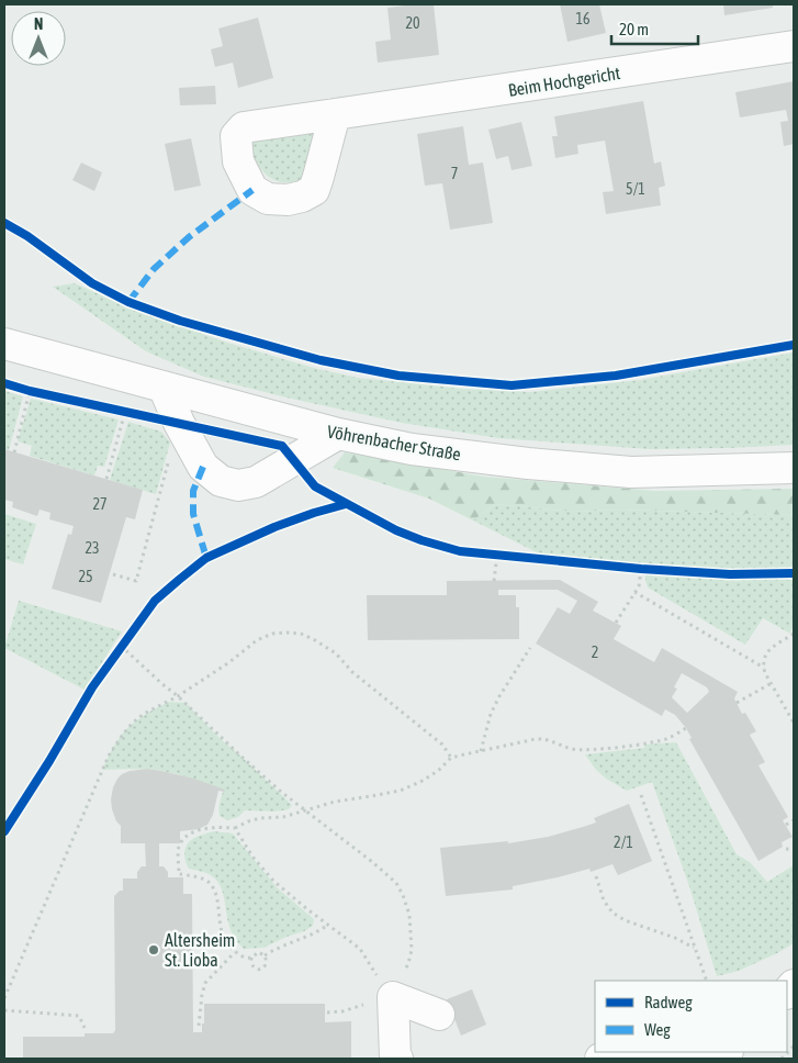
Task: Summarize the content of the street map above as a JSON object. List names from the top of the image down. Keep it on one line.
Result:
{"streets":{"street":["Beim Hochgericht","Vöhrenbacher Straße"]},"places":["Altersheim St. Lioba"],"house_numbers":["16","20","7","5/1","27","23","25","2","2/1"],"legend":["Radweg","Weg"],"scale_bar":"20 m","north":"top"}
